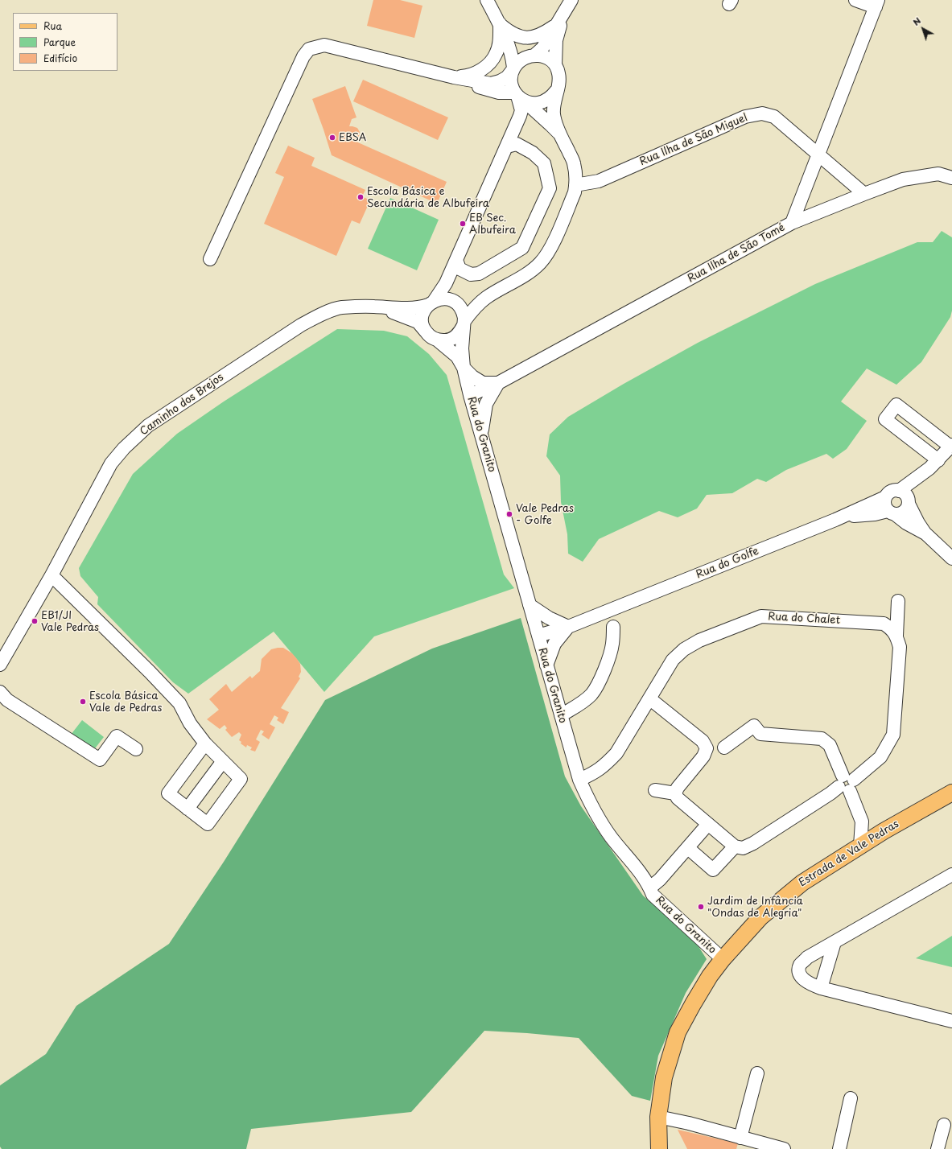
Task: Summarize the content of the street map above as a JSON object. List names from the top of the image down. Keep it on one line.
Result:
{"streets":{"main road":["Estrada de Vale Pedras"],"street":["Rua Ilha de São Miguel","Rua Ilha de São Tomé","Caminho dos Brejos","Rua do Granito","Rua do Golfe","Rua do Chalet"]},"crossings":[["Rua Ilha de São Miguel","Rua Ilha de São Tomé"],["Rua Ilha de São Tomé","Rua do Granito"],["Caminho dos Brejos","Rua do Granito"],["Rua do Granito","Rua do Golfe"],["Rua do Granito","Rua do Chalet"],["Rua do Granito","Estrada de Vale Pedras"]],"places":["EBSA","Escola Básica e Secundária de Albufeira","EB Sec. Albufeira","Vale Pedras - Golfe","EB1/JI Vale Pedras","Escola Básica Vale de Pedras","Jardim de Infância \"Ondas de Alegria\""],"legend":["Rua","Parque","Edifício"],"north":"top left"}
